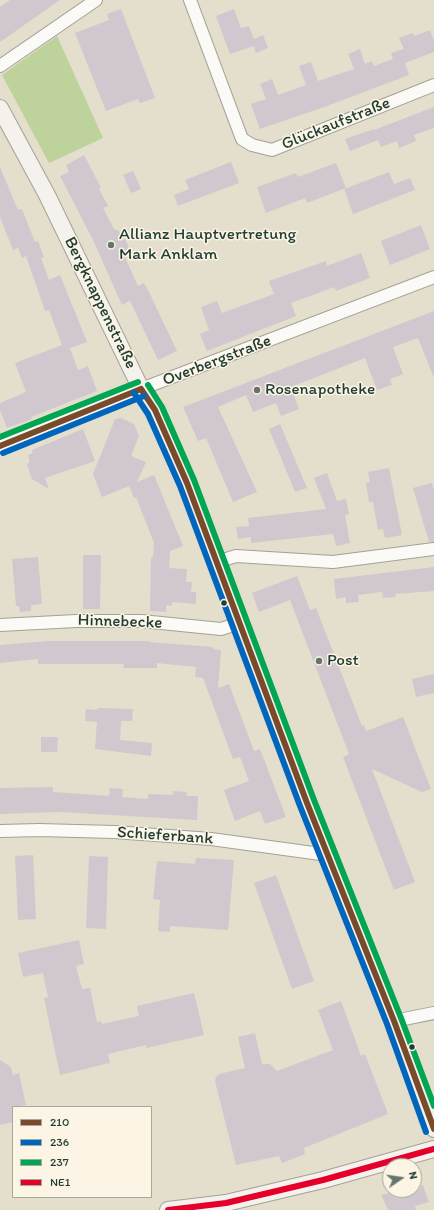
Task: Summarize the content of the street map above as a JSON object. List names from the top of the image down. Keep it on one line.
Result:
{"streets":{"street":["Glückaufstraße","Bergknappenstraße","Overbergstraße","Hinnebecke","Schieferbank"]},"crossings":[["Bergknappenstraße","Overbergstraße"],["Bergknappenstraße","Hinnebecke"],["Bergknappenstraße","Schieferbank"]],"places":["Allianz Hauptvertretung Mark Anklam","Rosenapotheke","Post"],"lines":["transit line 237","transit line 210","transit line 236","transit line NE1"],"legend":["210","236","237","NE1"],"north":"right"}
